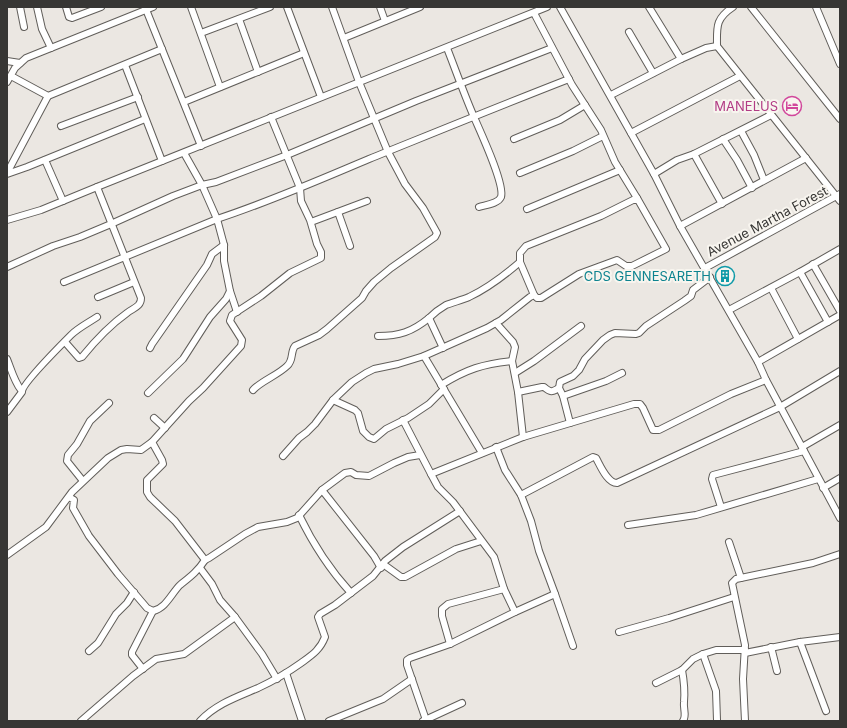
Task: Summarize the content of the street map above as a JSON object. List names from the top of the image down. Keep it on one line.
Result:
{"streets":{"street":["Avenue Martha Forest"]},"places":{"hotel":["MANELUS"],"building":["CDS GENNESARETH"]}}
